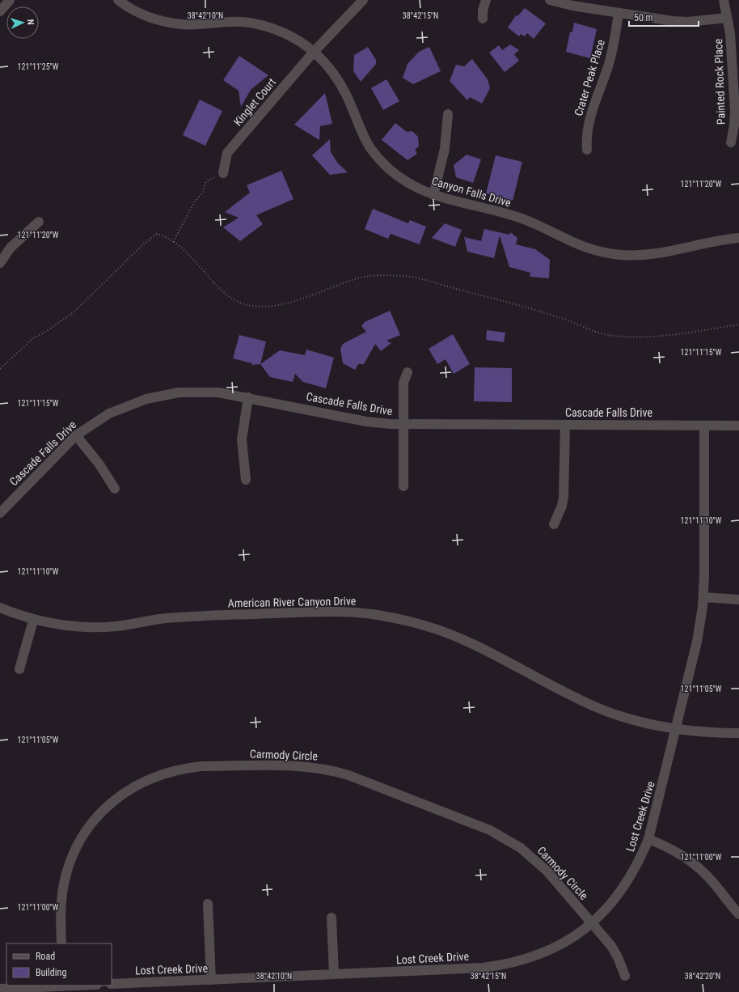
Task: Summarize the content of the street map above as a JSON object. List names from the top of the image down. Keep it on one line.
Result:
{"streets":{"street":["Crater Peak Place","Painted Rock Place","Kinglet Court","Canyon Falls Drive","Cascade Falls Drive","American River Canyon Drive","Carmody Circle","Lost Creek Drive"]},"crossings":[["Kinglet Court","Canyon Falls Drive"],["Cascade Falls Drive","Lost Creek Drive"],["American River Canyon Drive","Lost Creek Drive"],["Carmody Circle","Lost Creek Drive"]],"legend":["Road","Building"],"scale_bar":"50 m","north":"right","coordinates":["38°42'10\"N","38°42'15\"N","121°11'25\"W","121°11'20\"W","121°11'15\"W","121°11'10\"W","121°11'05\"W","121°11'00\"W","38°42'20\"N"]}
